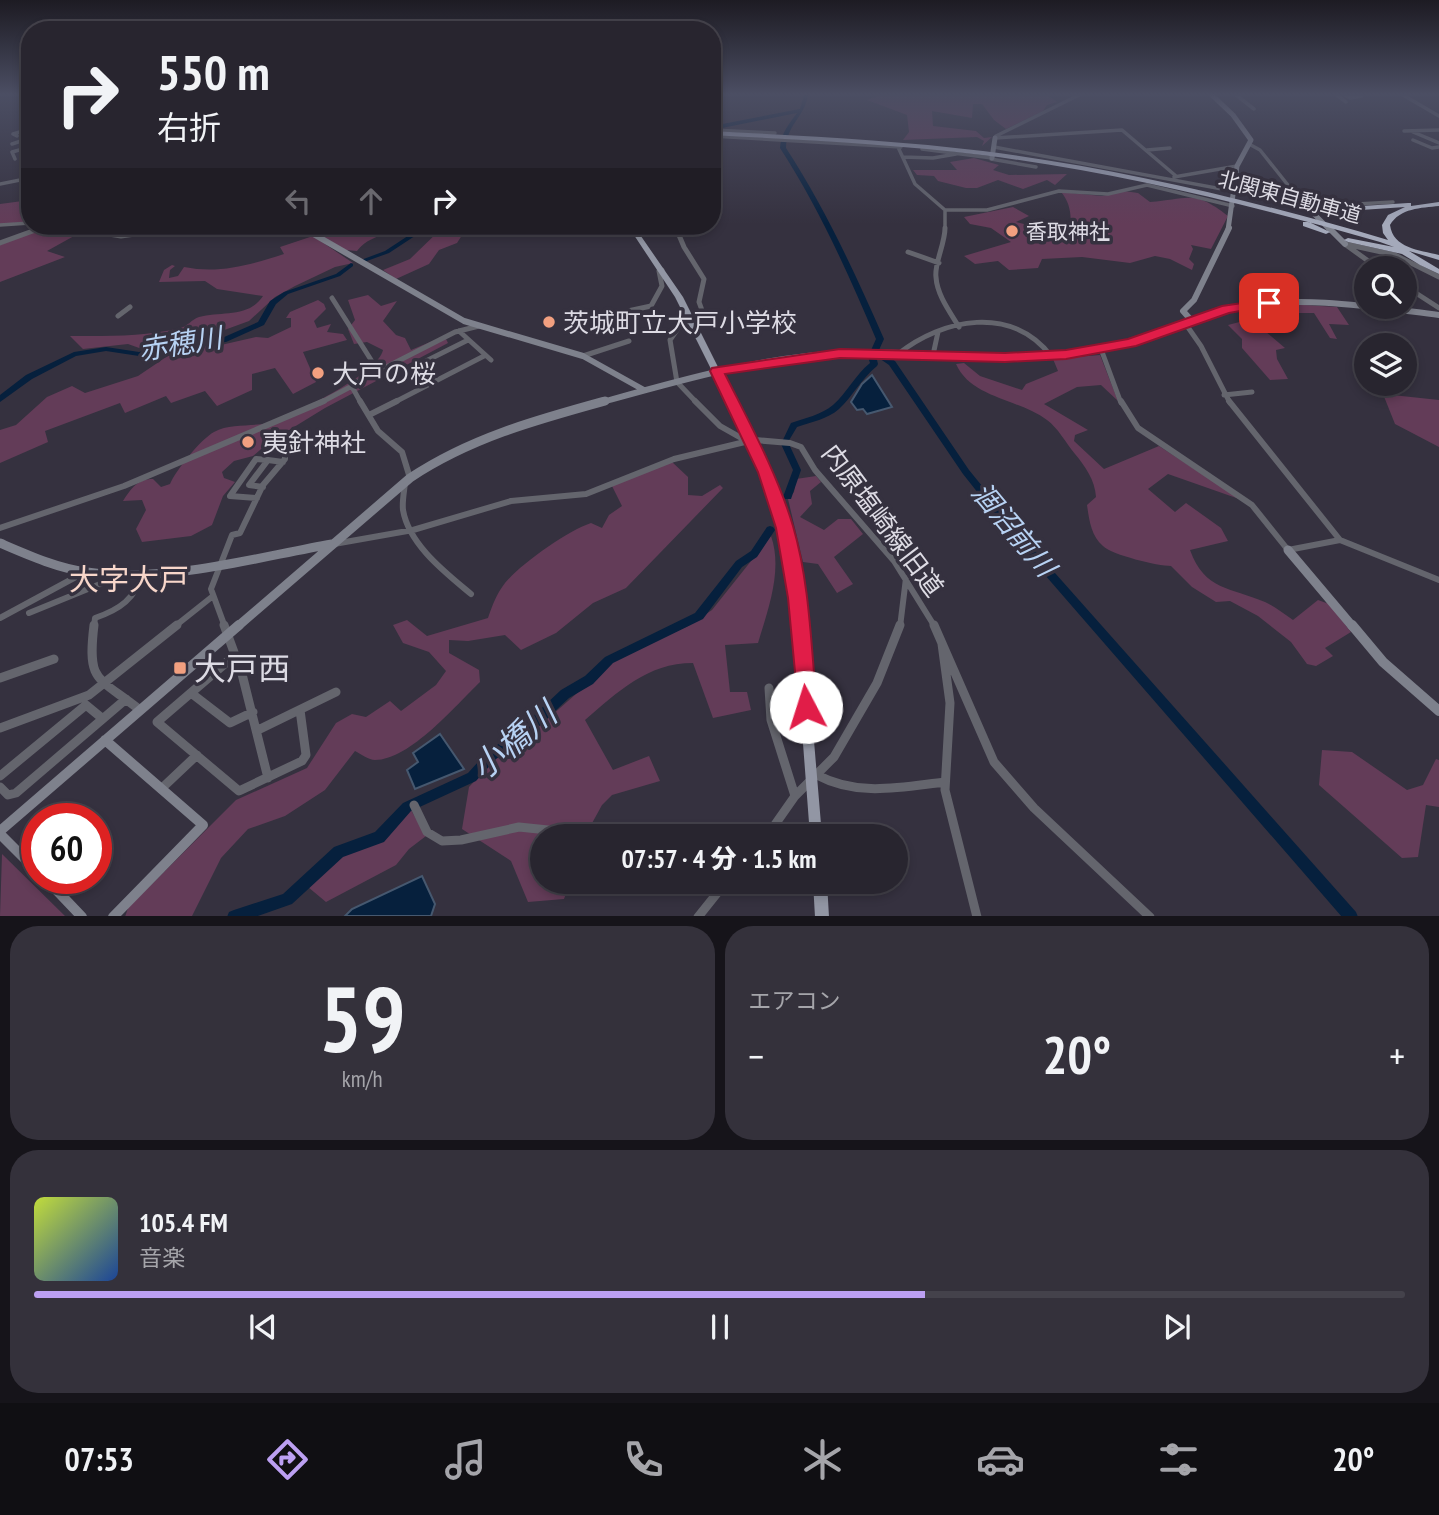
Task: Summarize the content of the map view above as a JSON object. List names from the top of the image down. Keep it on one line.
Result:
{"streets":{"highway":["北関東自動車道"],"street":["内原塩崎線旧道"]},"districts":["大字大戸"],"water":["赤穂川","涸沼前川","小橋川"],"places":{"other":["香取神社","茨城町立大戸小学校","大戸の桜","夷針神社"],"transit":["大戸西"]},"page":{"turn":["550 m","右折"],"limit":"60","trip":"07:57 · 4 分 · 1.5 km","tile":[["59","km/h"],"エアコン"],"heat":["−","20°","+"],"song":["105.4 FM","音楽"],"tabs":["07:53","20°"]}}
